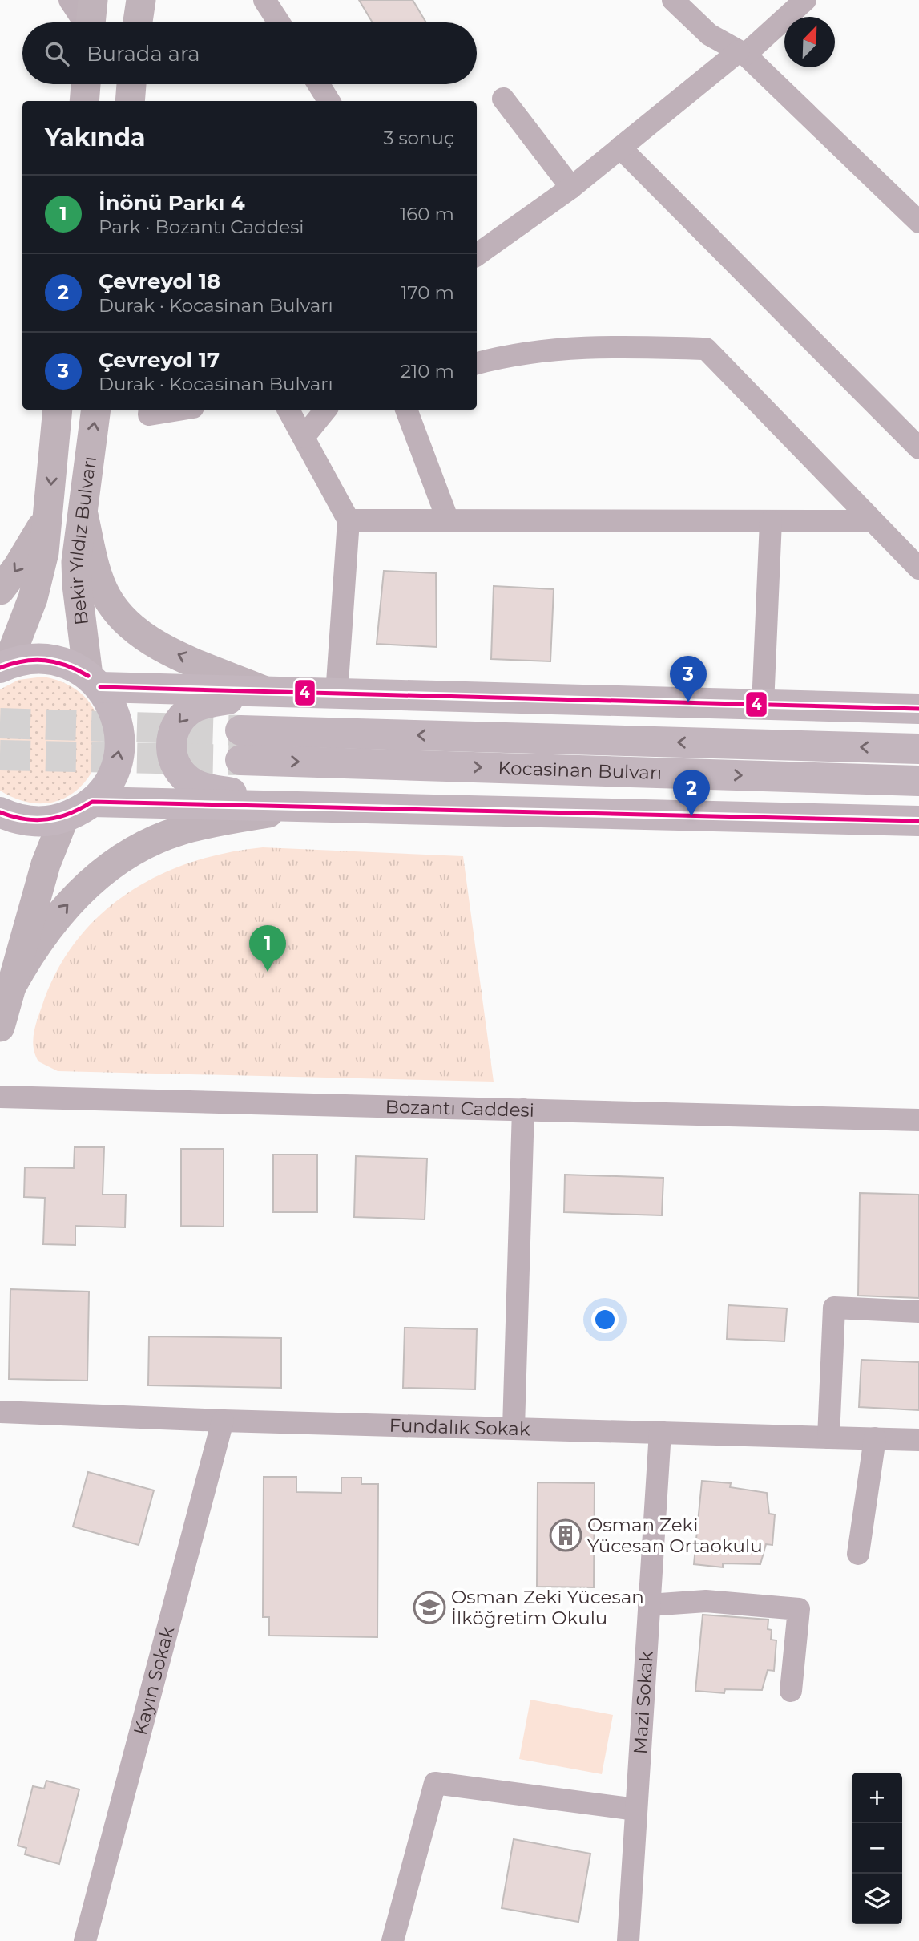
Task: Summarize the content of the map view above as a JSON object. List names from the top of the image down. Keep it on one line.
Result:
{"streets":{"highway":["Kocasinan Bulvarı"],"main road":["Bekir Yıldız Bulvarı"],"street":["Bozantı Caddesi","Fundalık Sokak","Kayın Sokak","Mazi Sokak"]},"crossings":[["Fundalık Sokak","Kayın Sokak"],["Fundalık Sokak","Mazi Sokak"]],"places":{"building":["Osman Zeki Yücesan Ortaokulu"],"school or university":["Osman Zeki Yücesan İlköğretim Okulu"]},"lines":["transit line 4"],"north":"top right","page":{"search":"Burada ara","heading":["Yakında","3 sonuç"],"list":[{"mark":"1","name":"İnönü Parkı 4","note":"Park · Bozantı Caddesi","value":"160 m"},{"mark":"2","name":"Çevreyol 18","note":"Durak · Kocasinan Bulvarı","value":"170 m"},{"mark":"3","name":"Çevreyol 17","note":"Durak · Kocasinan Bulvarı","value":"210 m"}],"pins":["3","2","1"],"map_buttons":["+","−"]}}
